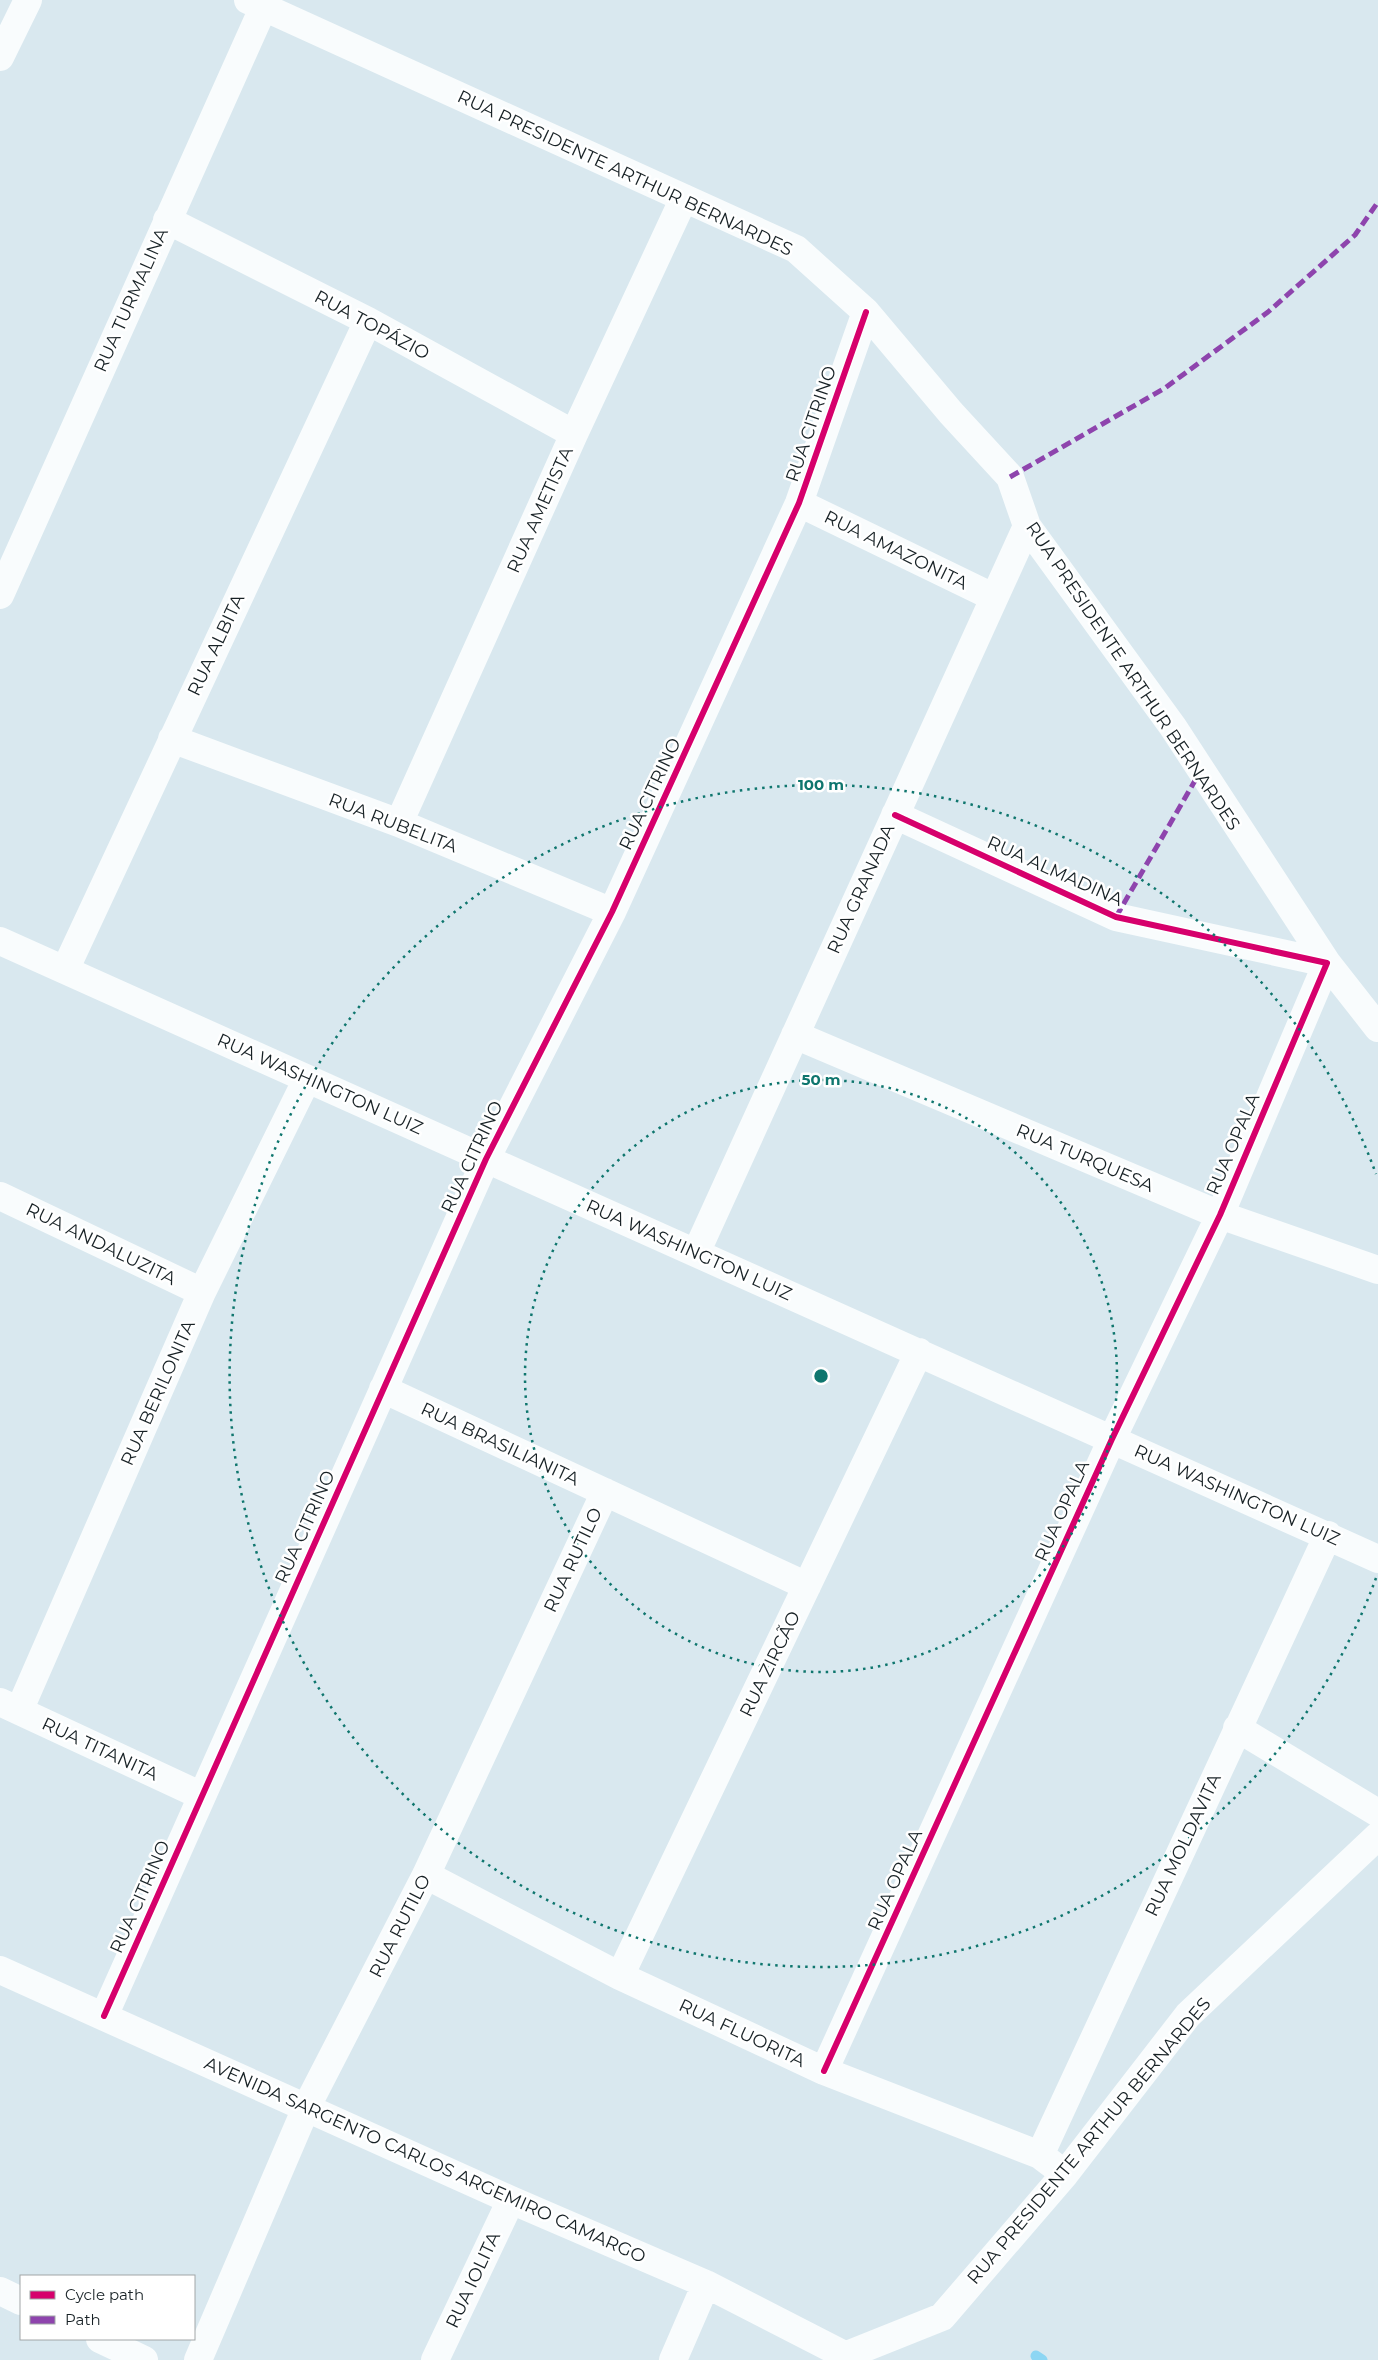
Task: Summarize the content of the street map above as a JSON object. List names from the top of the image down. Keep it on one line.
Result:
{"streets":{"street":["RUA PRESIDENTE ARTHUR BERNARDES","RUA TURMALINA","RUA TOPÁZIO","RUA CITRINO","RUA AMETISTA","RUA AMAZONITA","RUA ALBITA","RUA RUBELITA","RUA ALMADINA","RUA GRANADA","RUA WASHINGTON LUIZ","RUA OPALA","RUA TURQUESA","RUA ANDALUZITA","RUA BERILONITA","RUA BRASILIANITA","RUA RUTILO","RUA ZIRCÃO","RUA TITANITA","RUA MOLDAVITA","RUA FLUORITA","AVENIDA SARGENTO CARLOS ARGEMIRO CAMARGO","RUA IOLITA"]},"crossings":[["RUA PRESIDENTE ARTHUR BERNARDES","RUA TURMALINA"],["RUA PRESIDENTE ARTHUR BERNARDES","RUA CITRINO"],["RUA PRESIDENTE ARTHUR BERNARDES","RUA AMETISTA"],["RUA PRESIDENTE ARTHUR BERNARDES","RUA ALMADINA"],["RUA PRESIDENTE ARTHUR BERNARDES","RUA GRANADA"],["RUA PRESIDENTE ARTHUR BERNARDES","RUA OPALA"],["RUA PRESIDENTE ARTHUR BERNARDES","RUA FLUORITA"],["RUA PRESIDENTE ARTHUR BERNARDES","AVENIDA SARGENTO CARLOS ARGEMIRO CAMARGO"],["RUA TURMALINA","RUA TOPÁZIO"],["RUA TOPÁZIO","RUA AMETISTA"],["RUA TOPÁZIO","RUA ALBITA"],["RUA CITRINO","RUA AMAZONITA"],["RUA CITRINO","RUA RUBELITA"],["RUA CITRINO","RUA WASHINGTON LUIZ"],["RUA CITRINO","RUA BRASILIANITA"],["RUA CITRINO","RUA TITANITA"],["RUA CITRINO","AVENIDA SARGENTO CARLOS ARGEMIRO CAMARGO"],["RUA AMETISTA","RUA RUBELITA"],["RUA AMAZONITA","RUA GRANADA"],["RUA ALBITA","RUA RUBELITA"],["RUA ALBITA","RUA WASHINGTON LUIZ"],["RUA ALMADINA","RUA GRANADA"],["RUA ALMADINA","RUA OPALA"],["RUA GRANADA","RUA WASHINGTON LUIZ"],["RUA GRANADA","RUA TURQUESA"],["RUA WASHINGTON LUIZ","RUA OPALA"],["RUA WASHINGTON LUIZ","RUA BERILONITA"],["RUA WASHINGTON LUIZ","RUA ZIRCÃO"],["RUA WASHINGTON LUIZ","RUA MOLDAVITA"],["RUA OPALA","RUA TURQUESA"],["RUA OPALA","RUA FLUORITA"],["RUA ANDALUZITA","RUA BERILONITA"],["RUA BERILONITA","RUA TITANITA"],["RUA BRASILIANITA","RUA RUTILO"],["RUA BRASILIANITA","RUA ZIRCÃO"],["RUA RUTILO","RUA FLUORITA"],["RUA RUTILO","AVENIDA SARGENTO CARLOS ARGEMIRO CAMARGO"],["RUA ZIRCÃO","RUA FLUORITA"],["RUA MOLDAVITA","RUA FLUORITA"],["AVENIDA SARGENTO CARLOS ARGEMIRO CAMARGO","RUA IOLITA"]],"legend":["Cycle path","Path"],"rings":["100 m","50 m"]}
